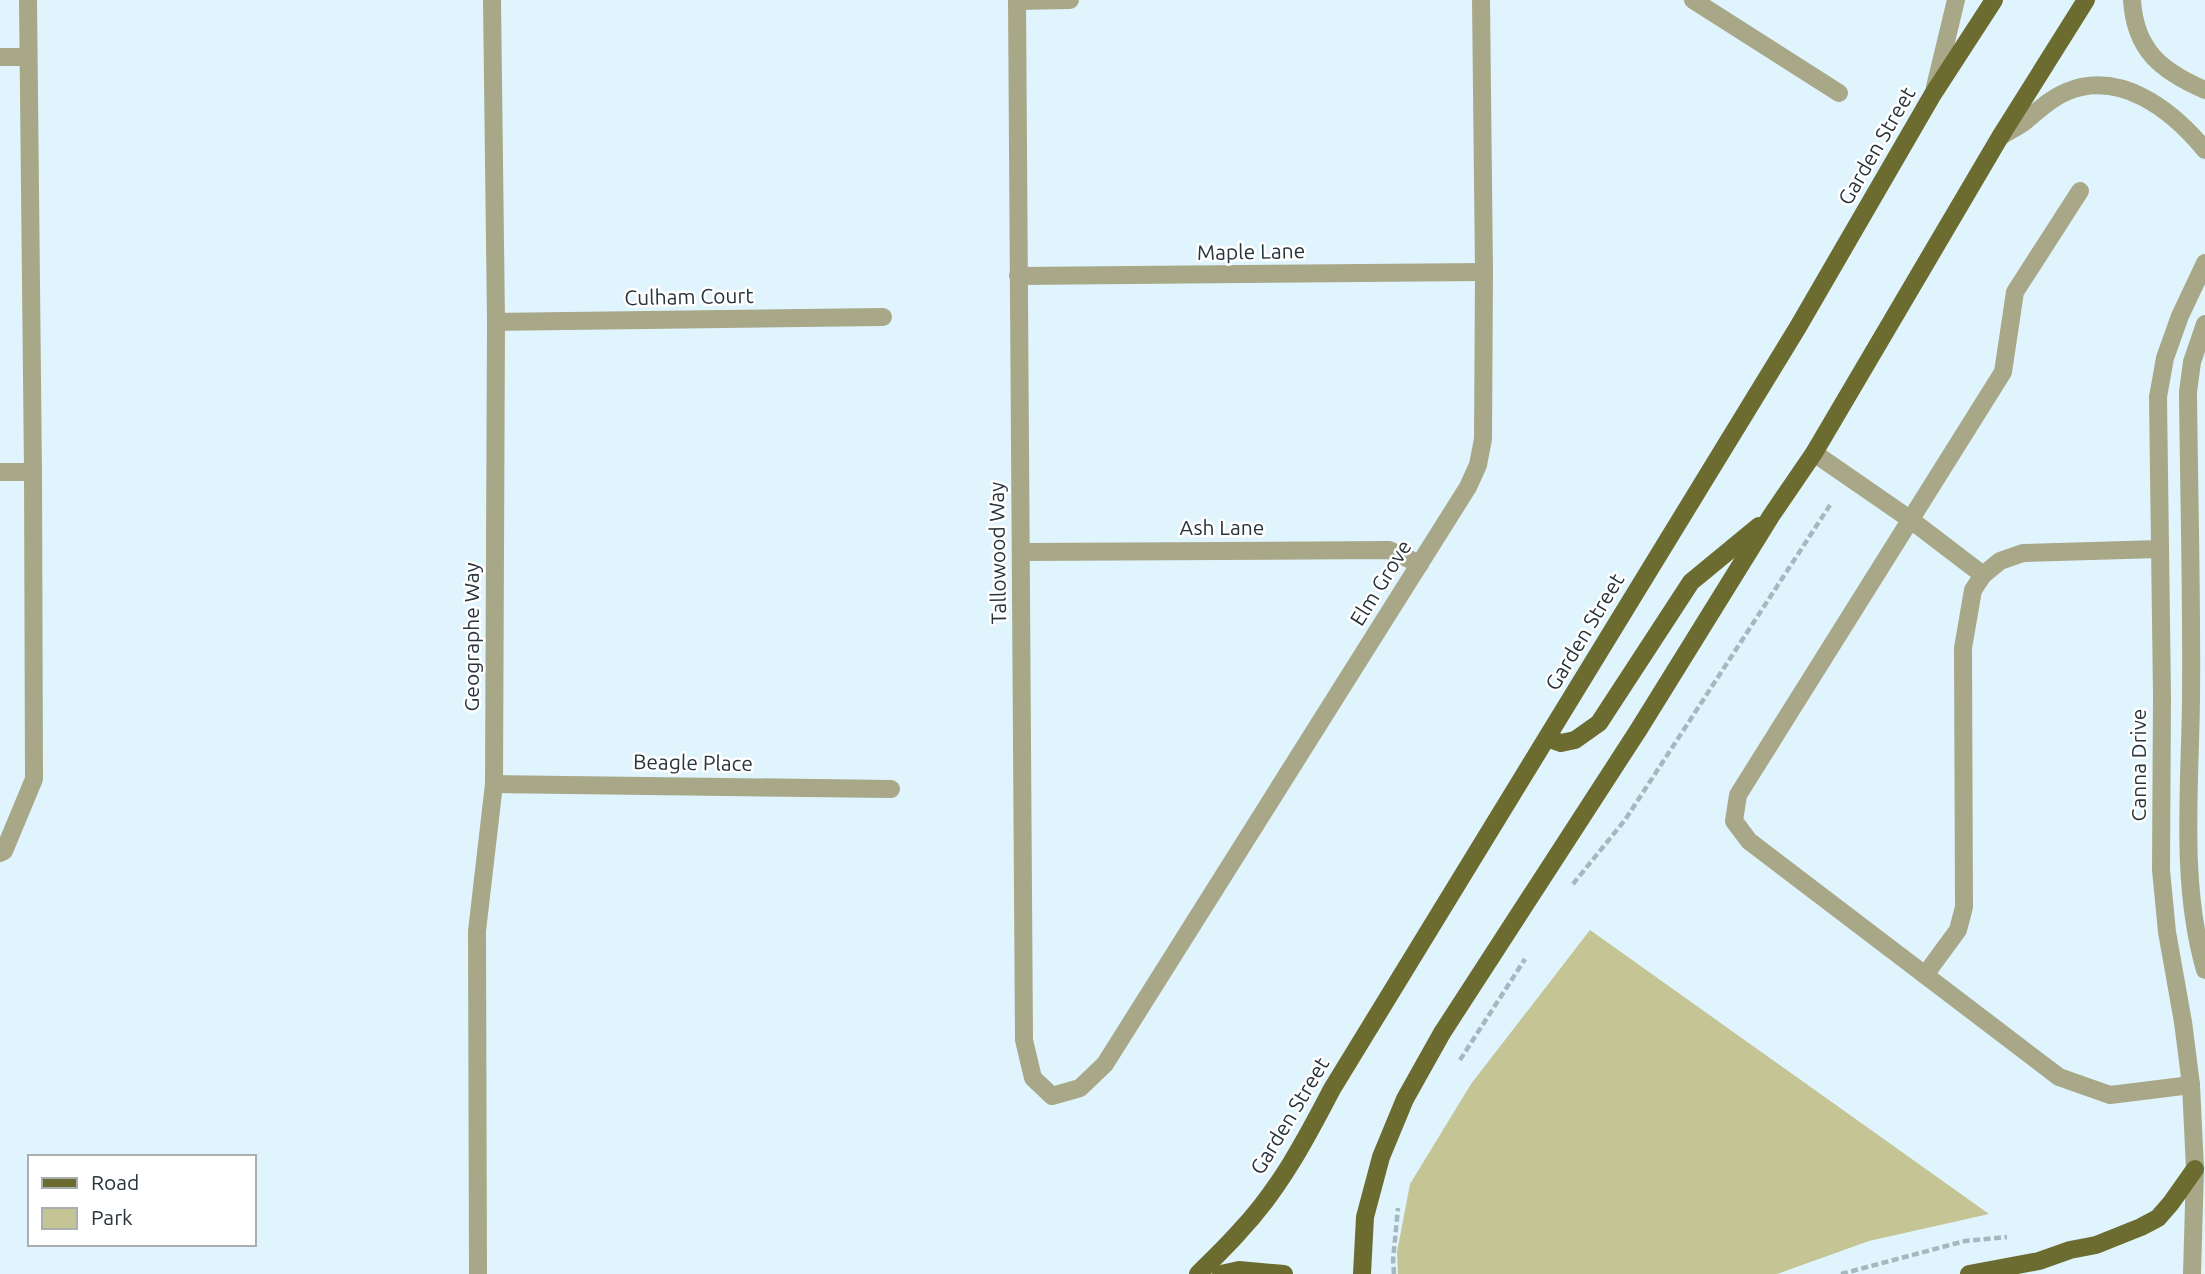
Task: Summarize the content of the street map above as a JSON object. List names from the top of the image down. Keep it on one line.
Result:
{"streets":{"main road":["Garden Street"],"street":["Maple Lane","Culham Court","Ash Lane","Tallowood Way","Elm Grove","Geographe Way","Beagle Place","Canna Drive"]},"crossings":[["Maple Lane","Tallowood Way"],["Maple Lane","Elm Grove"],["Culham Court","Geographe Way"],["Ash Lane","Tallowood Way"],["Ash Lane","Elm Grove"],["Tallowood Way","Elm Grove"],["Geographe Way","Beagle Place"]],"legend":["Road","Park"]}
